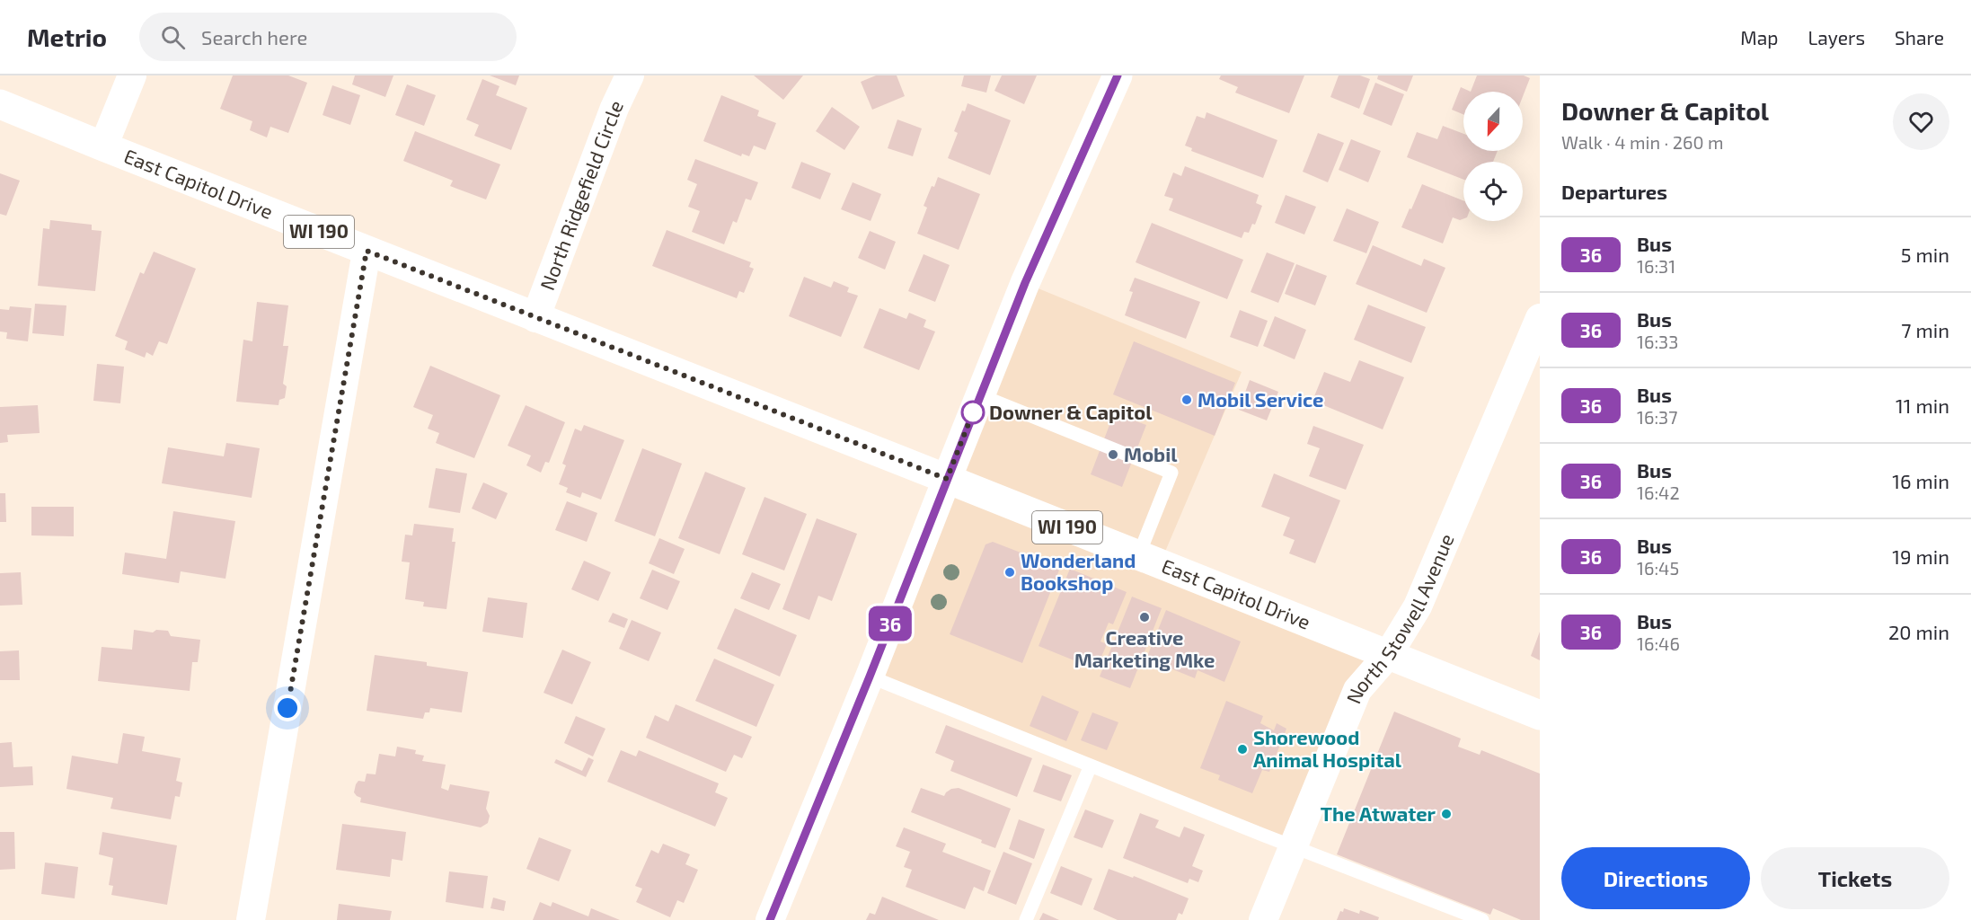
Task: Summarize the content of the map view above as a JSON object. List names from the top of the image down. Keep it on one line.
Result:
{"streets":{"main road":["East Capitol Drive","WI 190"],"street":["North Ridgefield Circle","North Stowell Avenue"]},"crossings":[["East Capitol Drive","North Ridgefield Circle"],["East Capitol Drive","North Stowell Avenue"]],"places":["Mobil Service","Downer & Capitol","Mobil","Wonderland Bookshop","Creative Marketing Mke","Shorewood Animal Hospital","The Atwater"],"lines":["bus line 36"],"north":"bottom","page":{"header":"Metrio","search":"Search here","nav":["Map","Layers","Share"],"on_map":"36","heading":[["Downer & Capitol","Walk · 4 min · 260 m"],"Departures"],"list":[{"mark":"36","name":"Bus","note":"16:31","value":"5 min"},{"mark":"36","name":"Bus","note":"16:33","value":"7 min"},{"mark":"36","name":"Bus","note":"16:37","value":"11 min"},{"mark":"36","name":"Bus","note":"16:42","value":"16 min"},{"mark":"36","name":"Bus","note":"16:45","value":"19 min"},{"mark":"36","name":"Bus","note":"16:46","value":"20 min"}],"buttons":["Directions","Tickets"]}}
